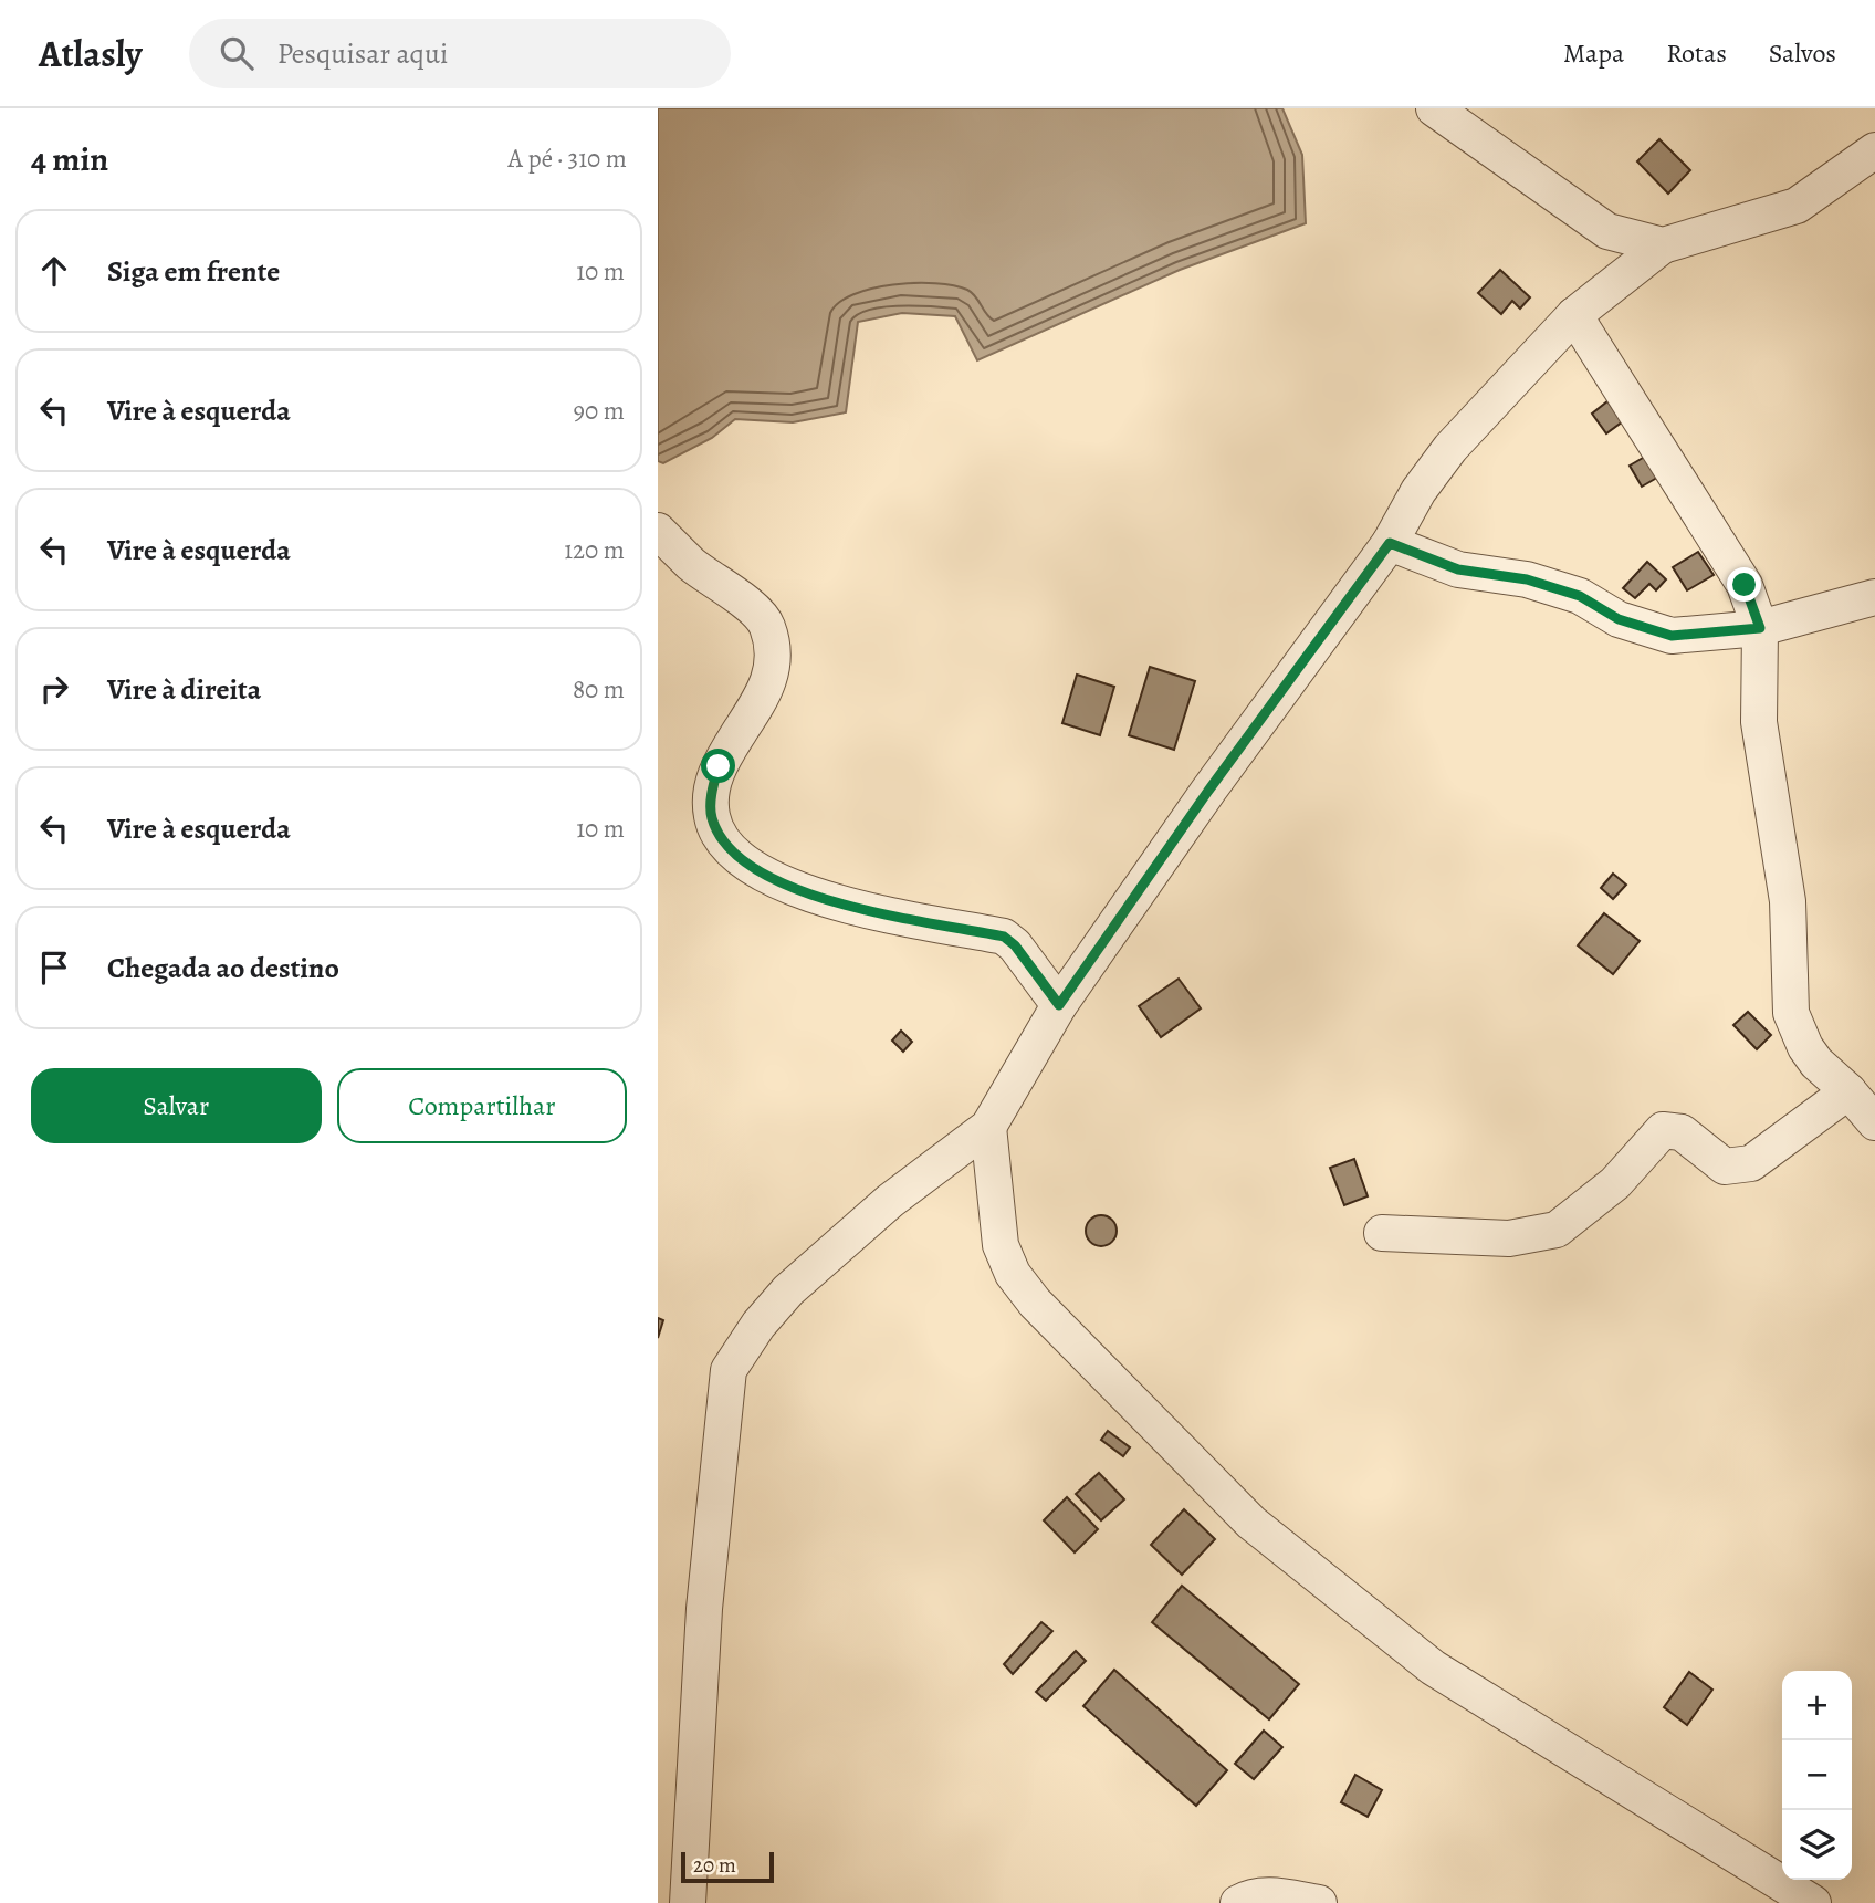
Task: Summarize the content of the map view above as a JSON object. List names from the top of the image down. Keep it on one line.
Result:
{"scale_bar":"20 m","page":{"header":"Atlasly","search":"Pesquisar aqui","nav":["Mapa","Rotas","Salvos"],"heading":["4 min","A pé · 310 m"],"list":[["Siga em frente","10 m"],["Vire à esquerda","90 m"],["Vire à esquerda","120 m"],["Vire à direita","80 m"],["Vire à esquerda","10 m"],"Chegada ao destino"],"buttons":["Salvar","Compartilhar"],"map_buttons":["+","−"],"scale":"20 m"}}
